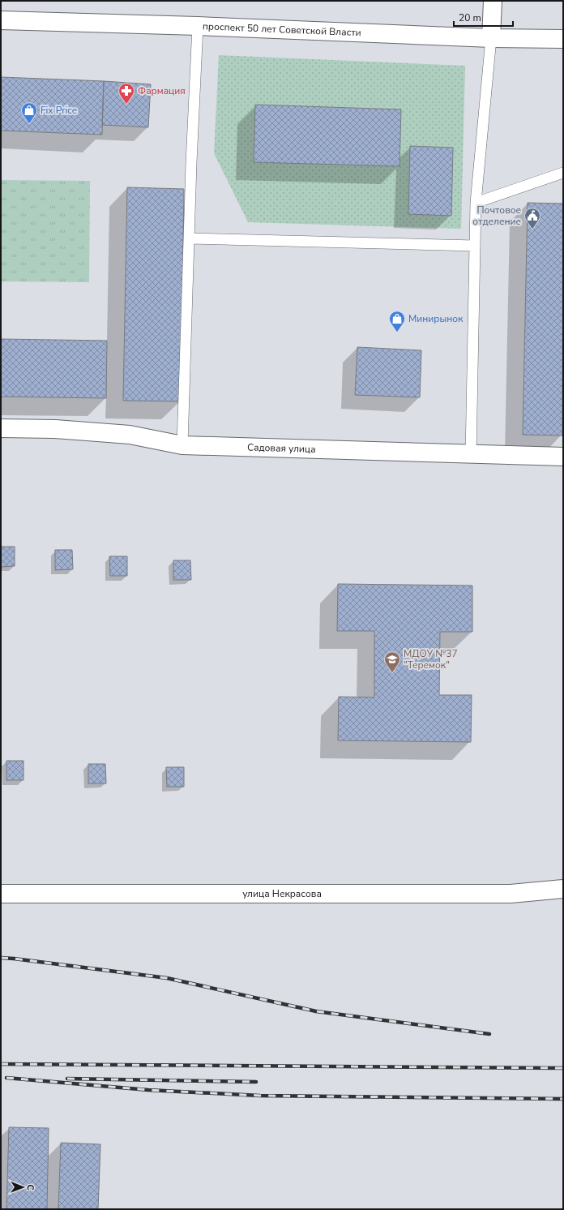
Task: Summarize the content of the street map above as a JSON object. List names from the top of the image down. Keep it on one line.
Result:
{"streets":{"street":["проспект 50 лет Советской Власти","Садовая улица","улица Некрасова"]},"places":{"pharmacy":["Фармация"],"shop":["Fix Price","Минирынок"],"public building":["Почтовое отделение"],"school or university":["МДОУ №37 \"Теремок\""]},"scale_bar":"20 m","north":"right"}
